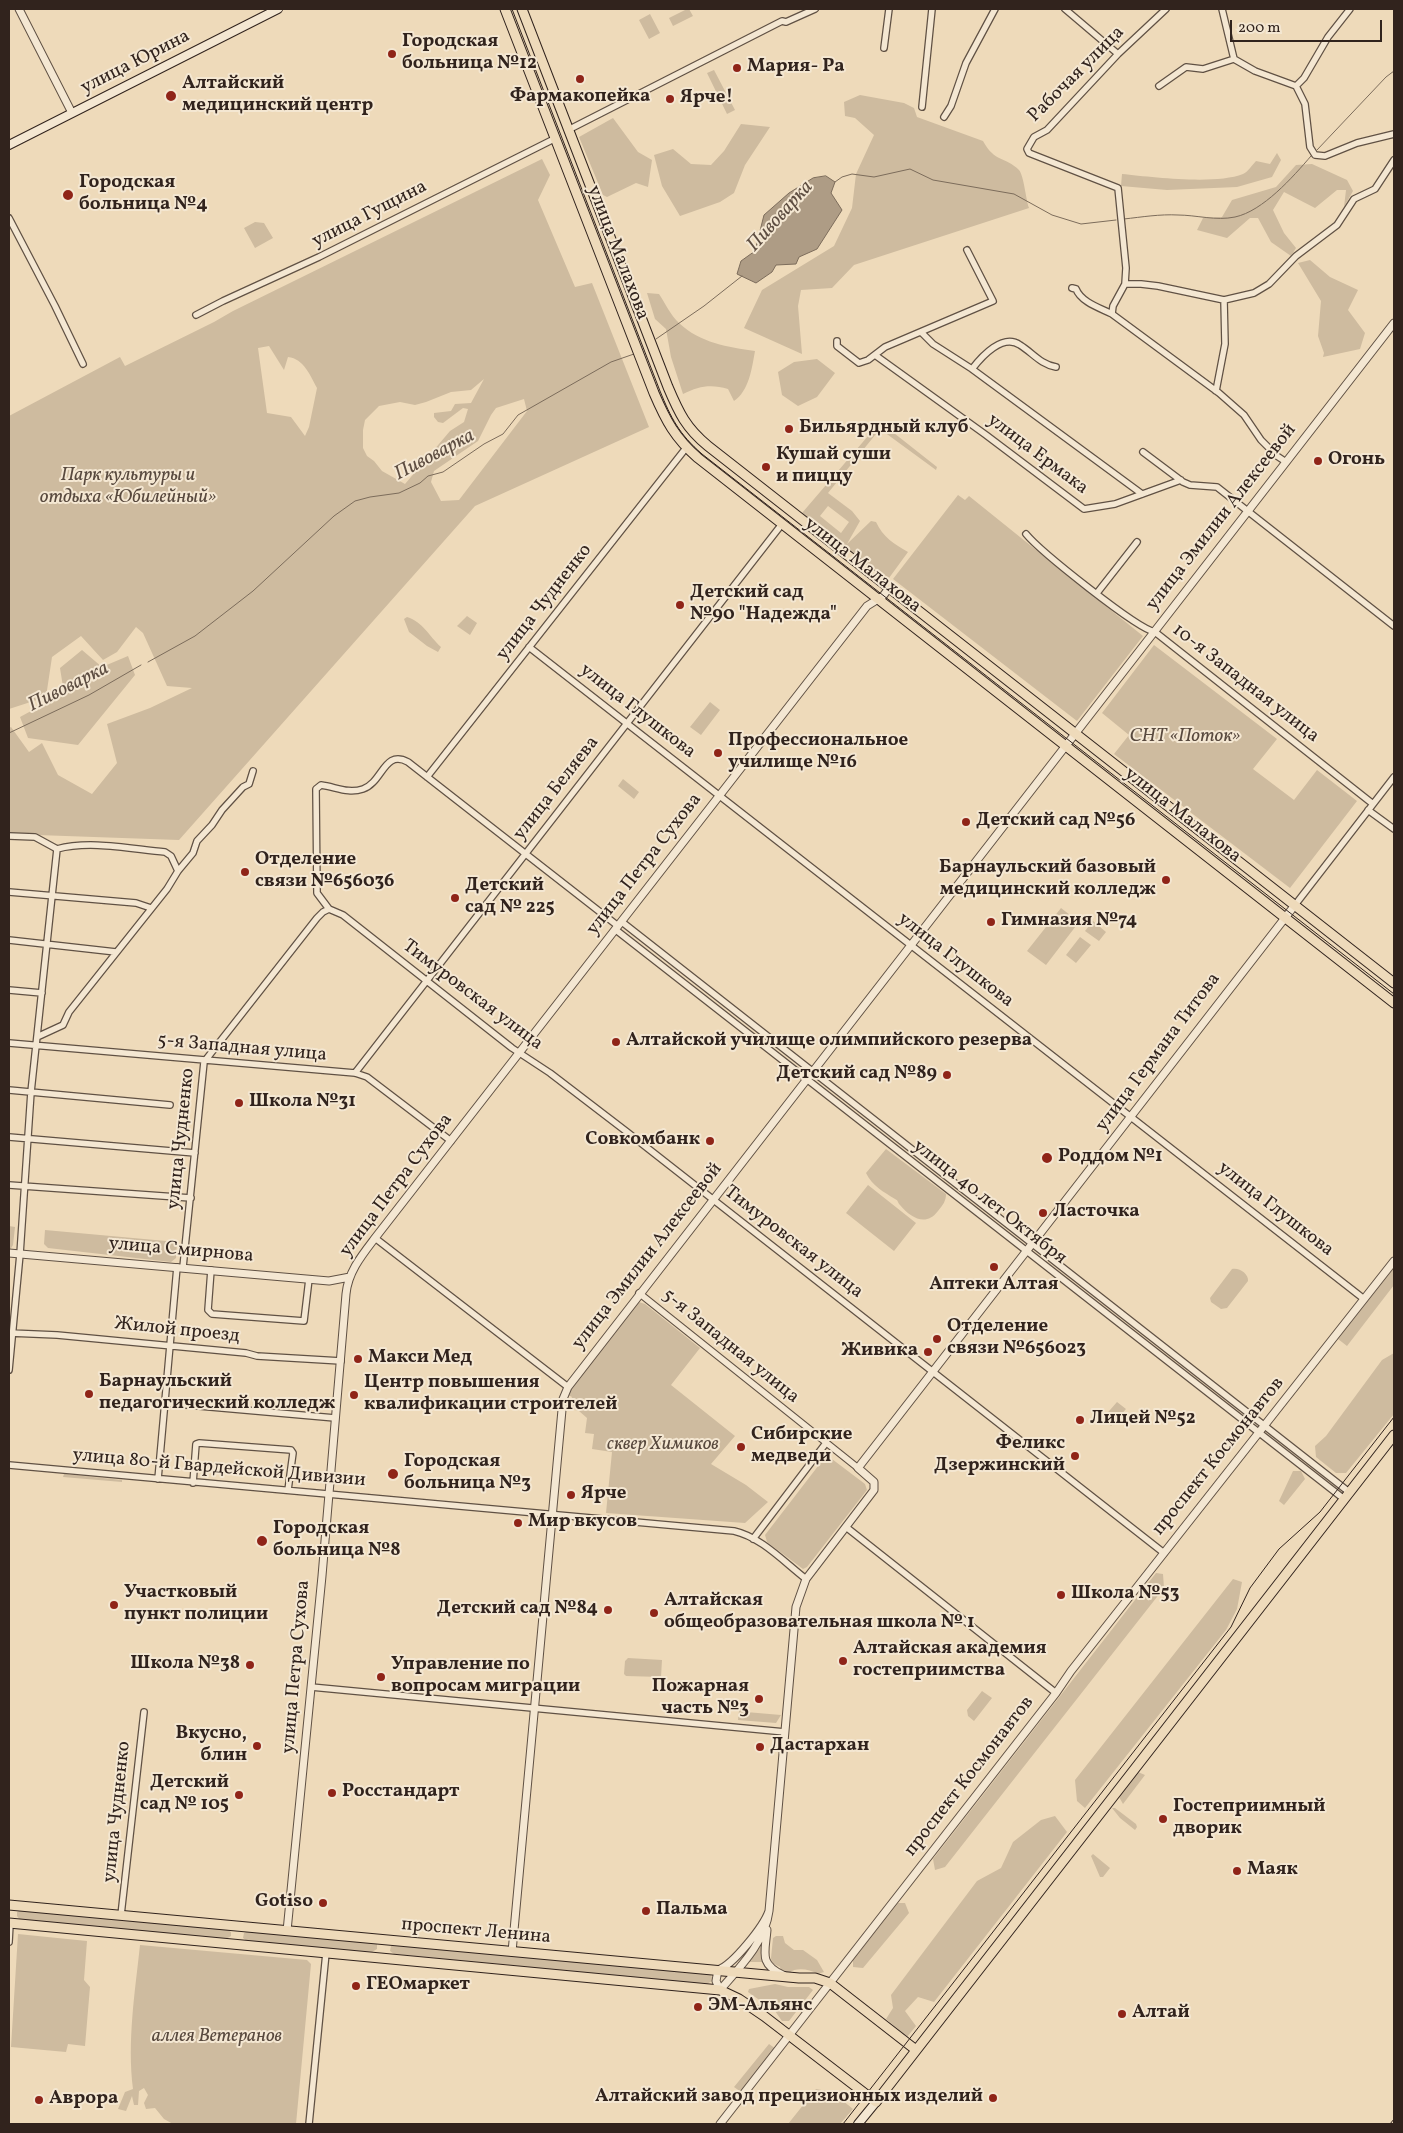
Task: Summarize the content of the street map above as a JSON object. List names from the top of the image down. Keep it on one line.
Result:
{"streets":{"main road":["улица Юрина","улица Малахова","проспект Ленина"],"street":["Рабочая улица","улица Гущина","улица Ермака","улица Эмилии Алексеевой","улица Чудненко","10-я Западная улица","улица Глушкова","улица Беляева","улица Петра Сухова","Тимуровская улица","5-я Западная улица","улица Германа Титова","улица 40 лет Октября","улица Смирнова","Жилой проезд","проспект Космонавтов","улица 80-й Гвардейской Дивизии"]},"crossings":[["улица Гущина","улица Малахова"],["улица Малахова","улица Эмилии Алексеевой"],["улица Малахова","улица Чудненко"],["улица Малахова","улица Беляева"],["улица Малахова","улица Петра Сухова"],["улица Малахова","улица Германа Титова"],["улица Эмилии Алексеевой","10-я Западная улица"],["улица Эмилии Алексеевой","улица Глушкова"],["улица Эмилии Алексеевой","Тимуровская улица"],["улица Эмилии Алексеевой","5-я Западная улица"],["улица Эмилии Алексеевой","улица 40 лет Октября"],["улица Эмилии Алексеевой","улица 80-й Гвардейской Дивизии"],["улица Эмилии Алексеевой","проспект Ленина"],["улица Чудненко","улица Глушкова"],["улица Чудненко","Тимуровская улица"],["улица Чудненко","5-я Западная улица"],["улица Чудненко","улица 40 лет Октября"],["улица Чудненко","улица Смирнова"],["улица Чудненко","Жилой проезд"],["улица Чудненко","улица 80-й Гвардейской Дивизии"],["улица Чудненко","проспект Ленина"],["10-я Западная улица","улица Германа Титова"],["улица Глушкова","улица Беляева"],["улица Глушкова","улица Петра Сухова"],["улица Глушкова","улица Германа Титова"],["улица Глушкова","проспект Космонавтов"],["улица Беляева","Тимуровская улица"],["улица Беляева","5-я Западная улица"],["улица Беляева","улица 40 лет Октября"],["улица Петра Сухова","Тимуровская улица"],["улица Петра Сухова","5-я Западная улица"],["улица Петра Сухова","улица 40 лет Октября"],["улица Петра Сухова","улица Смирнова"],["улица Петра Сухова","Жилой проезд"],["улица Петра Сухова","улица 80-й Гвардейской Дивизии"],["улица Петра Сухова","проспект Ленина"],["Тимуровская улица","улица Германа Титова"],["Тимуровская улица","улица 40 лет Октября"],["Тимуровская улица","проспект Космонавтов"],["улица Германа Титова","улица 40 лет Октября"],["улица 40 лет Октября","проспект Космонавтов"],["проспект Космонавтов","проспект Ленина"]],"water":["Пивоварка"],"parks":["Парк культуры и отдыха «Юбилейный»","СНТ «Поток»","сквер Химиков","аллея Ветеранов"],"places":["Городская больница №12","Мария- Ра","Фармакопейка","Алтайский медицинский центр","Ярче!","Городская больница №4","Бильярдный клуб","Огонь","Кушай суши и пиццу","Детский сад №90 \"Надежда\"","Профессиональное училище №16","Детский сад №56","Отделение связи №656036","Барнаульский базовый медицинский колледж","Детский сад № 225","Гимназия №74","Алтайской училище олимпийского резерва","Детский сад №89","Школа №31","Совкомбанк","Роддом №1","Ласточка","Аптеки Алтая","Отделение связи №656023","Живика","Макси Мед","Барнаульский педагогический колледж","Центр повышения квалификации строителей","Лицей №52","Сибирские медведи","Феликс Дзержинский","Городская больница №3","Ярче","Мир вкусов","Городская больница №8","Школа №53","Участковый пункт полиции","Детский сад №84","Алтайская общеобразовательная школа № 1","Алтайская академия гостеприимства","Школа №38","Управление по вопросам миграции","Пожарная часть №3","Вкусно, блин","Дастархан","Росстандарт","Детский сад № 105","Гостеприимный дворик","Маяк","Gotiso","Пальма","ГЕОмаркет","ЭМ-Альянс","Алтай","Алтайский завод прецизионных изделий","Аврора"],"scale_bar":"200 m"}
